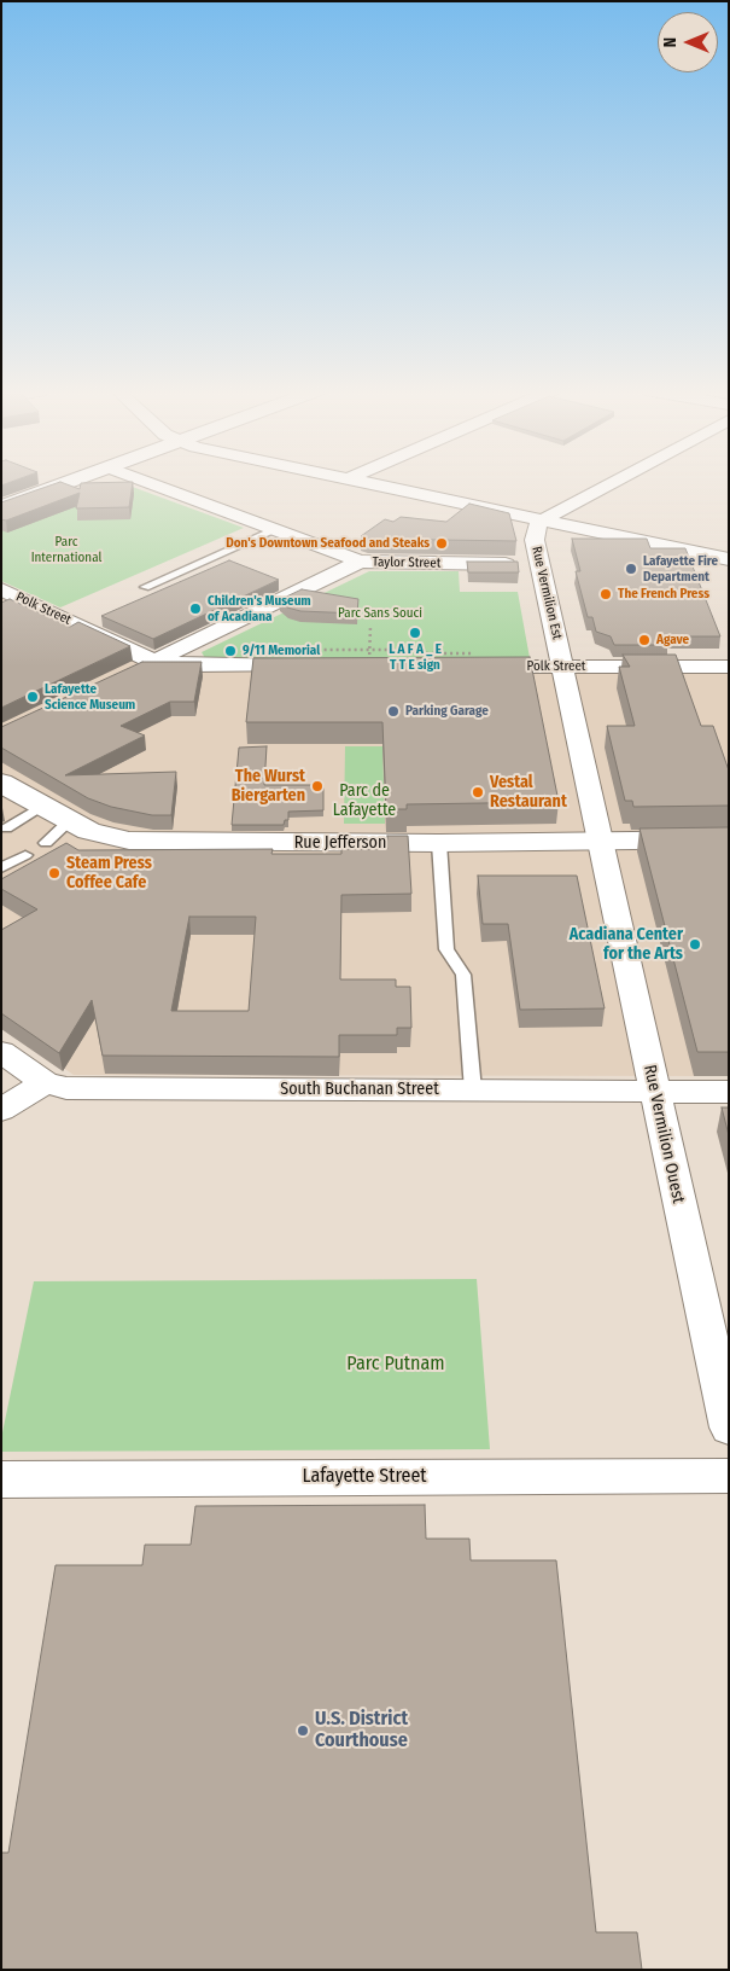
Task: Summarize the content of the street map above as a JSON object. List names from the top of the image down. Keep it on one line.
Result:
{"streets":{"street":["Taylor Street","Rue Vermilion Est","Polk Street","Rue Jefferson","South Buchanan Street","Rue Vermilion Ouest","Lafayette Street"]},"crossings":[["Taylor Street","Rue Vermilion Est"],["Rue Vermilion Est","Polk Street"],["Rue Vermilion Est","Rue Jefferson"],["Rue Vermilion Est","Rue Vermilion Ouest"],["Rue Jefferson","Rue Vermilion Ouest"],["South Buchanan Street","Rue Vermilion Ouest"]],"parks":["Parc International","Parc Sans Souci","Parc de Lafayette","Parc Putnam"],"places":["Don's Downtown Seafood and Steaks","Lafayette Fire Department","The French Press","Children's Museum of Acadiana","L A F A _ E T T E sign","Agave","9/11 Memorial","Lafayette Science Museum","Parking Garage","The Wurst Biergarten","Vestal Restaurant","Steam Press Coffee Cafe","Acadiana Center for the Arts","U.S. District Courthouse"],"north":"left"}
